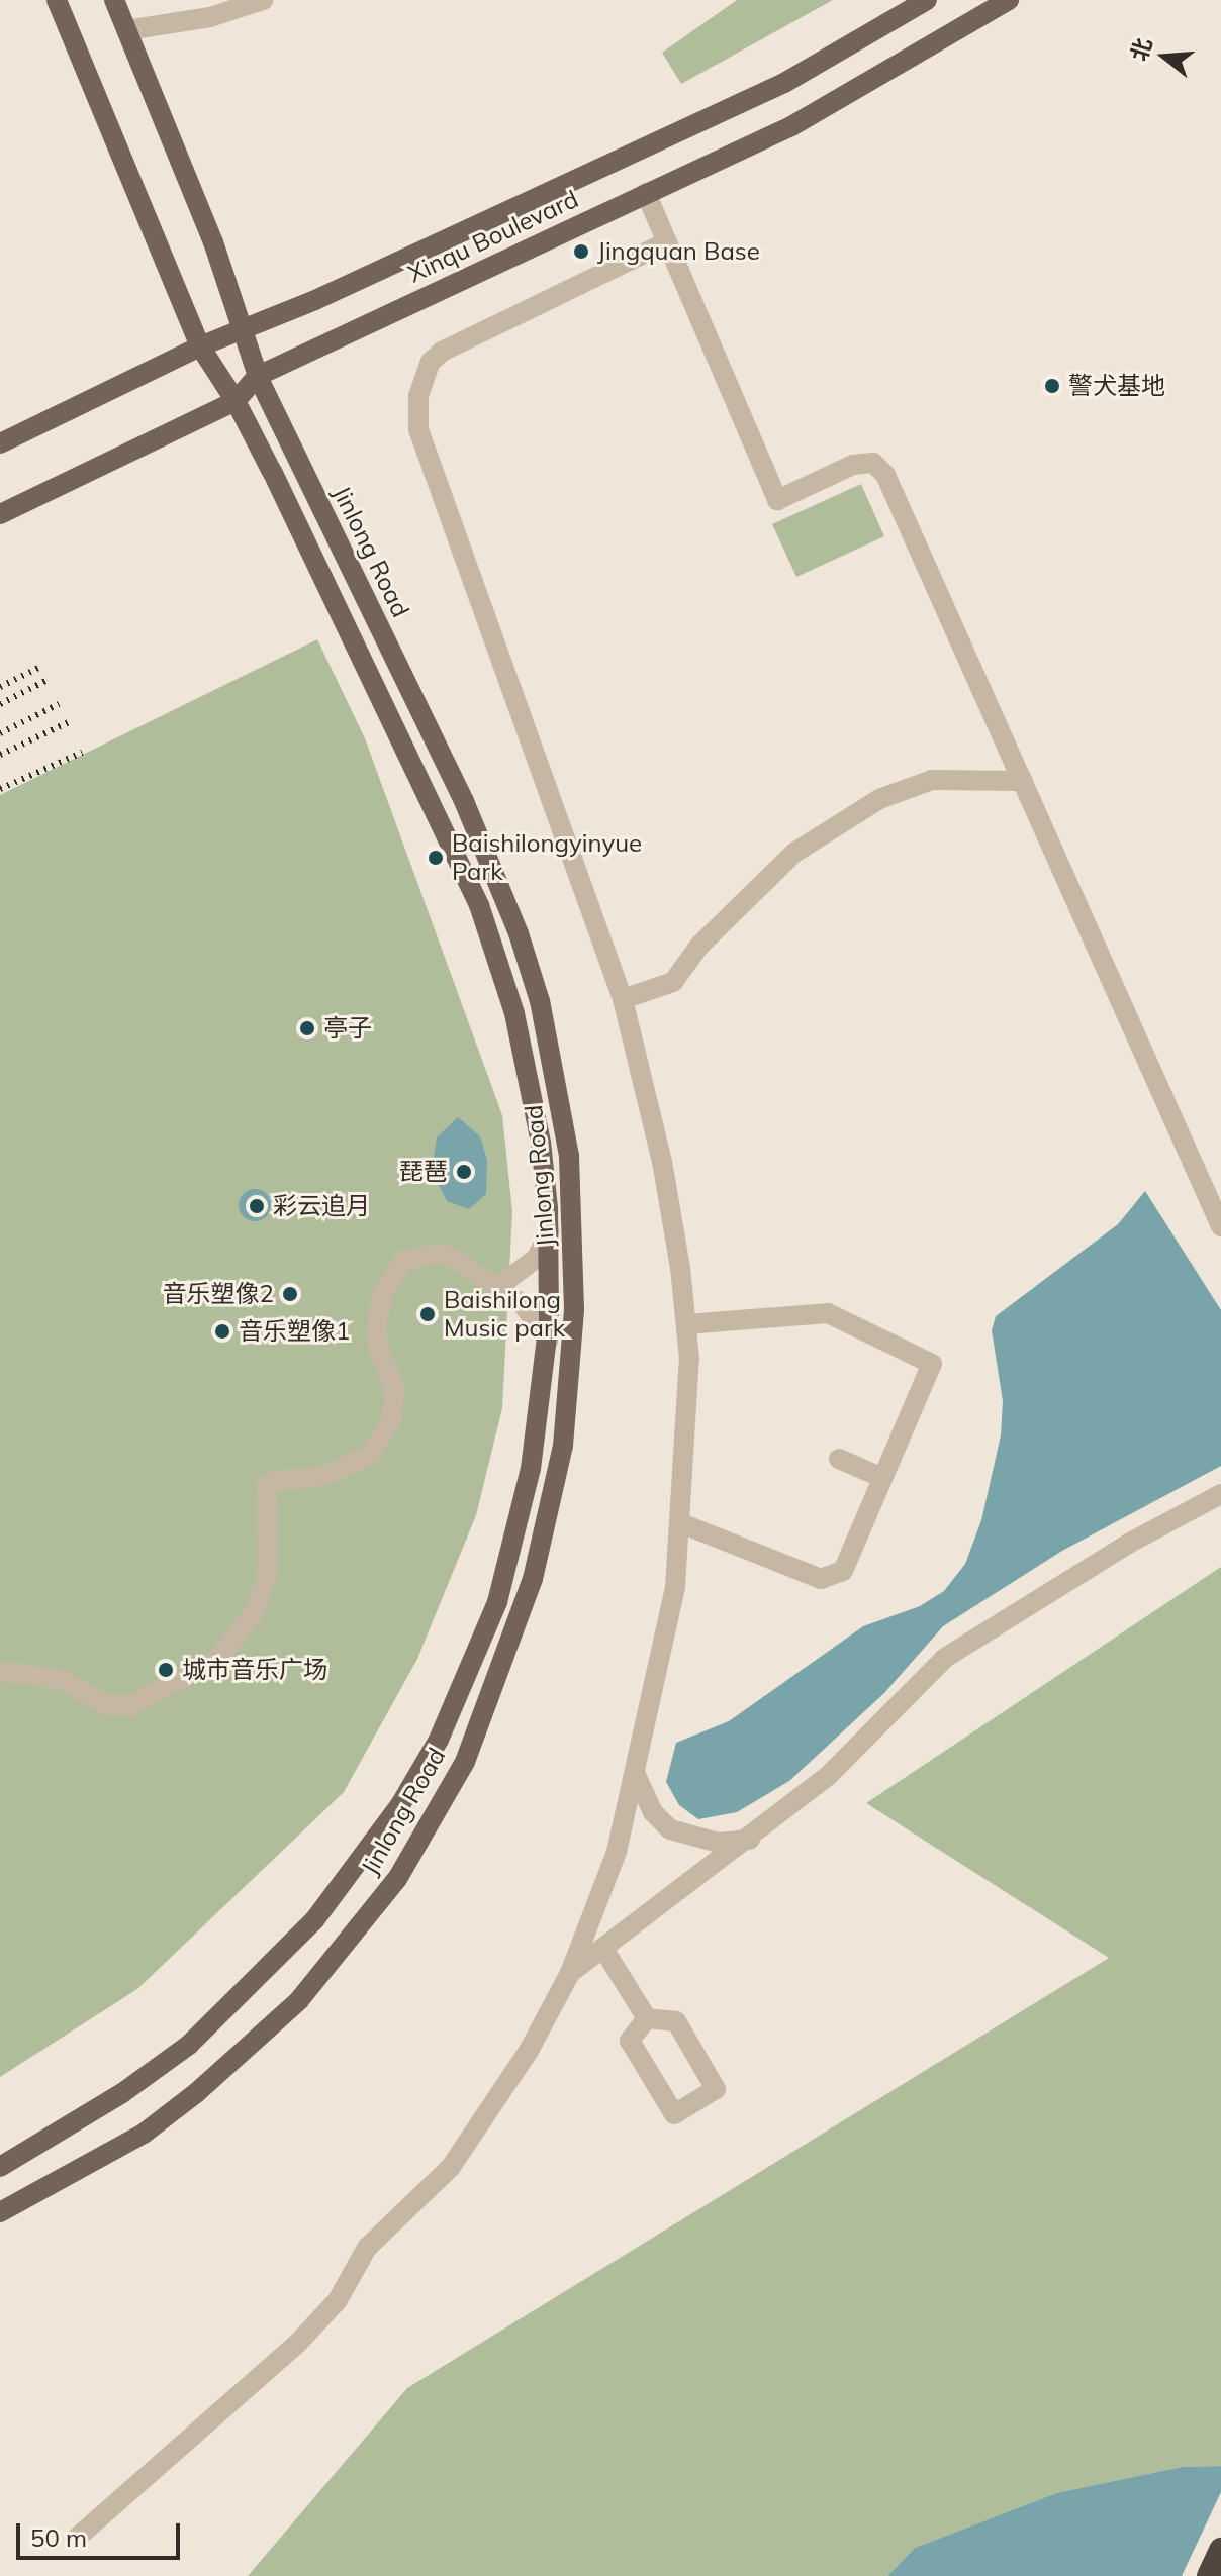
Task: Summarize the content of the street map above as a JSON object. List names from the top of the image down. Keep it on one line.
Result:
{"streets":{"main road":["Xinqu Boulevard","Jinlong Road"]},"crossings":[["Xinqu Boulevard","Jinlong Road"]],"places":["Jingquan Base","警犬基地","Baishilongyinyue Park","亭子","琵琶","彩云追月","音乐塑像2","Baishilong Music park","音乐塑像1","城市音乐广场"],"scale_bar":"50 m","north":"left"}
